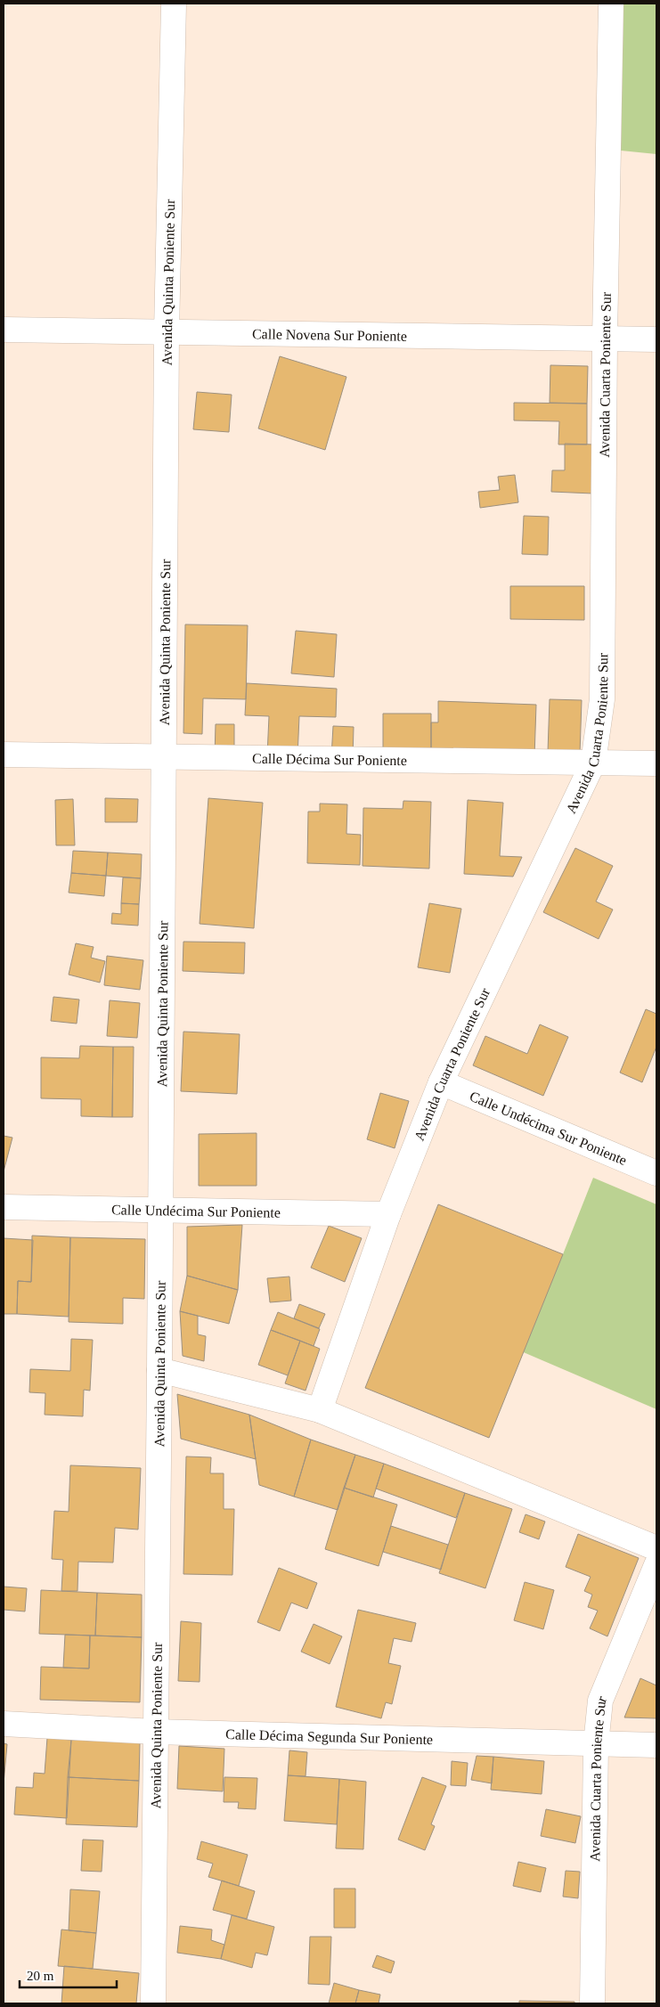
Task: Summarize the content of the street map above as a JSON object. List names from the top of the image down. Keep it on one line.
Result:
{"streets":{"street":["Avenida Quinta Poniente Sur","Calle Novena Sur Poniente","Avenida Cuarta Poniente Sur","Calle Décima Sur Poniente","Calle Undécima Sur Poniente","Calle Décima Segunda Sur Poniente"]},"crossings":[["Avenida Quinta Poniente Sur","Calle Novena Sur Poniente"],["Avenida Quinta Poniente Sur","Calle Décima Sur Poniente"],["Avenida Quinta Poniente Sur","Calle Undécima Sur Poniente"],["Avenida Quinta Poniente Sur","Calle Décima Segunda Sur Poniente"],["Calle Novena Sur Poniente","Avenida Cuarta Poniente Sur"],["Avenida Cuarta Poniente Sur","Calle Décima Sur Poniente"],["Avenida Cuarta Poniente Sur","Calle Undécima Sur Poniente"],["Avenida Cuarta Poniente Sur","Calle Décima Segunda Sur Poniente"]],"scale_bar":"20 m"}
